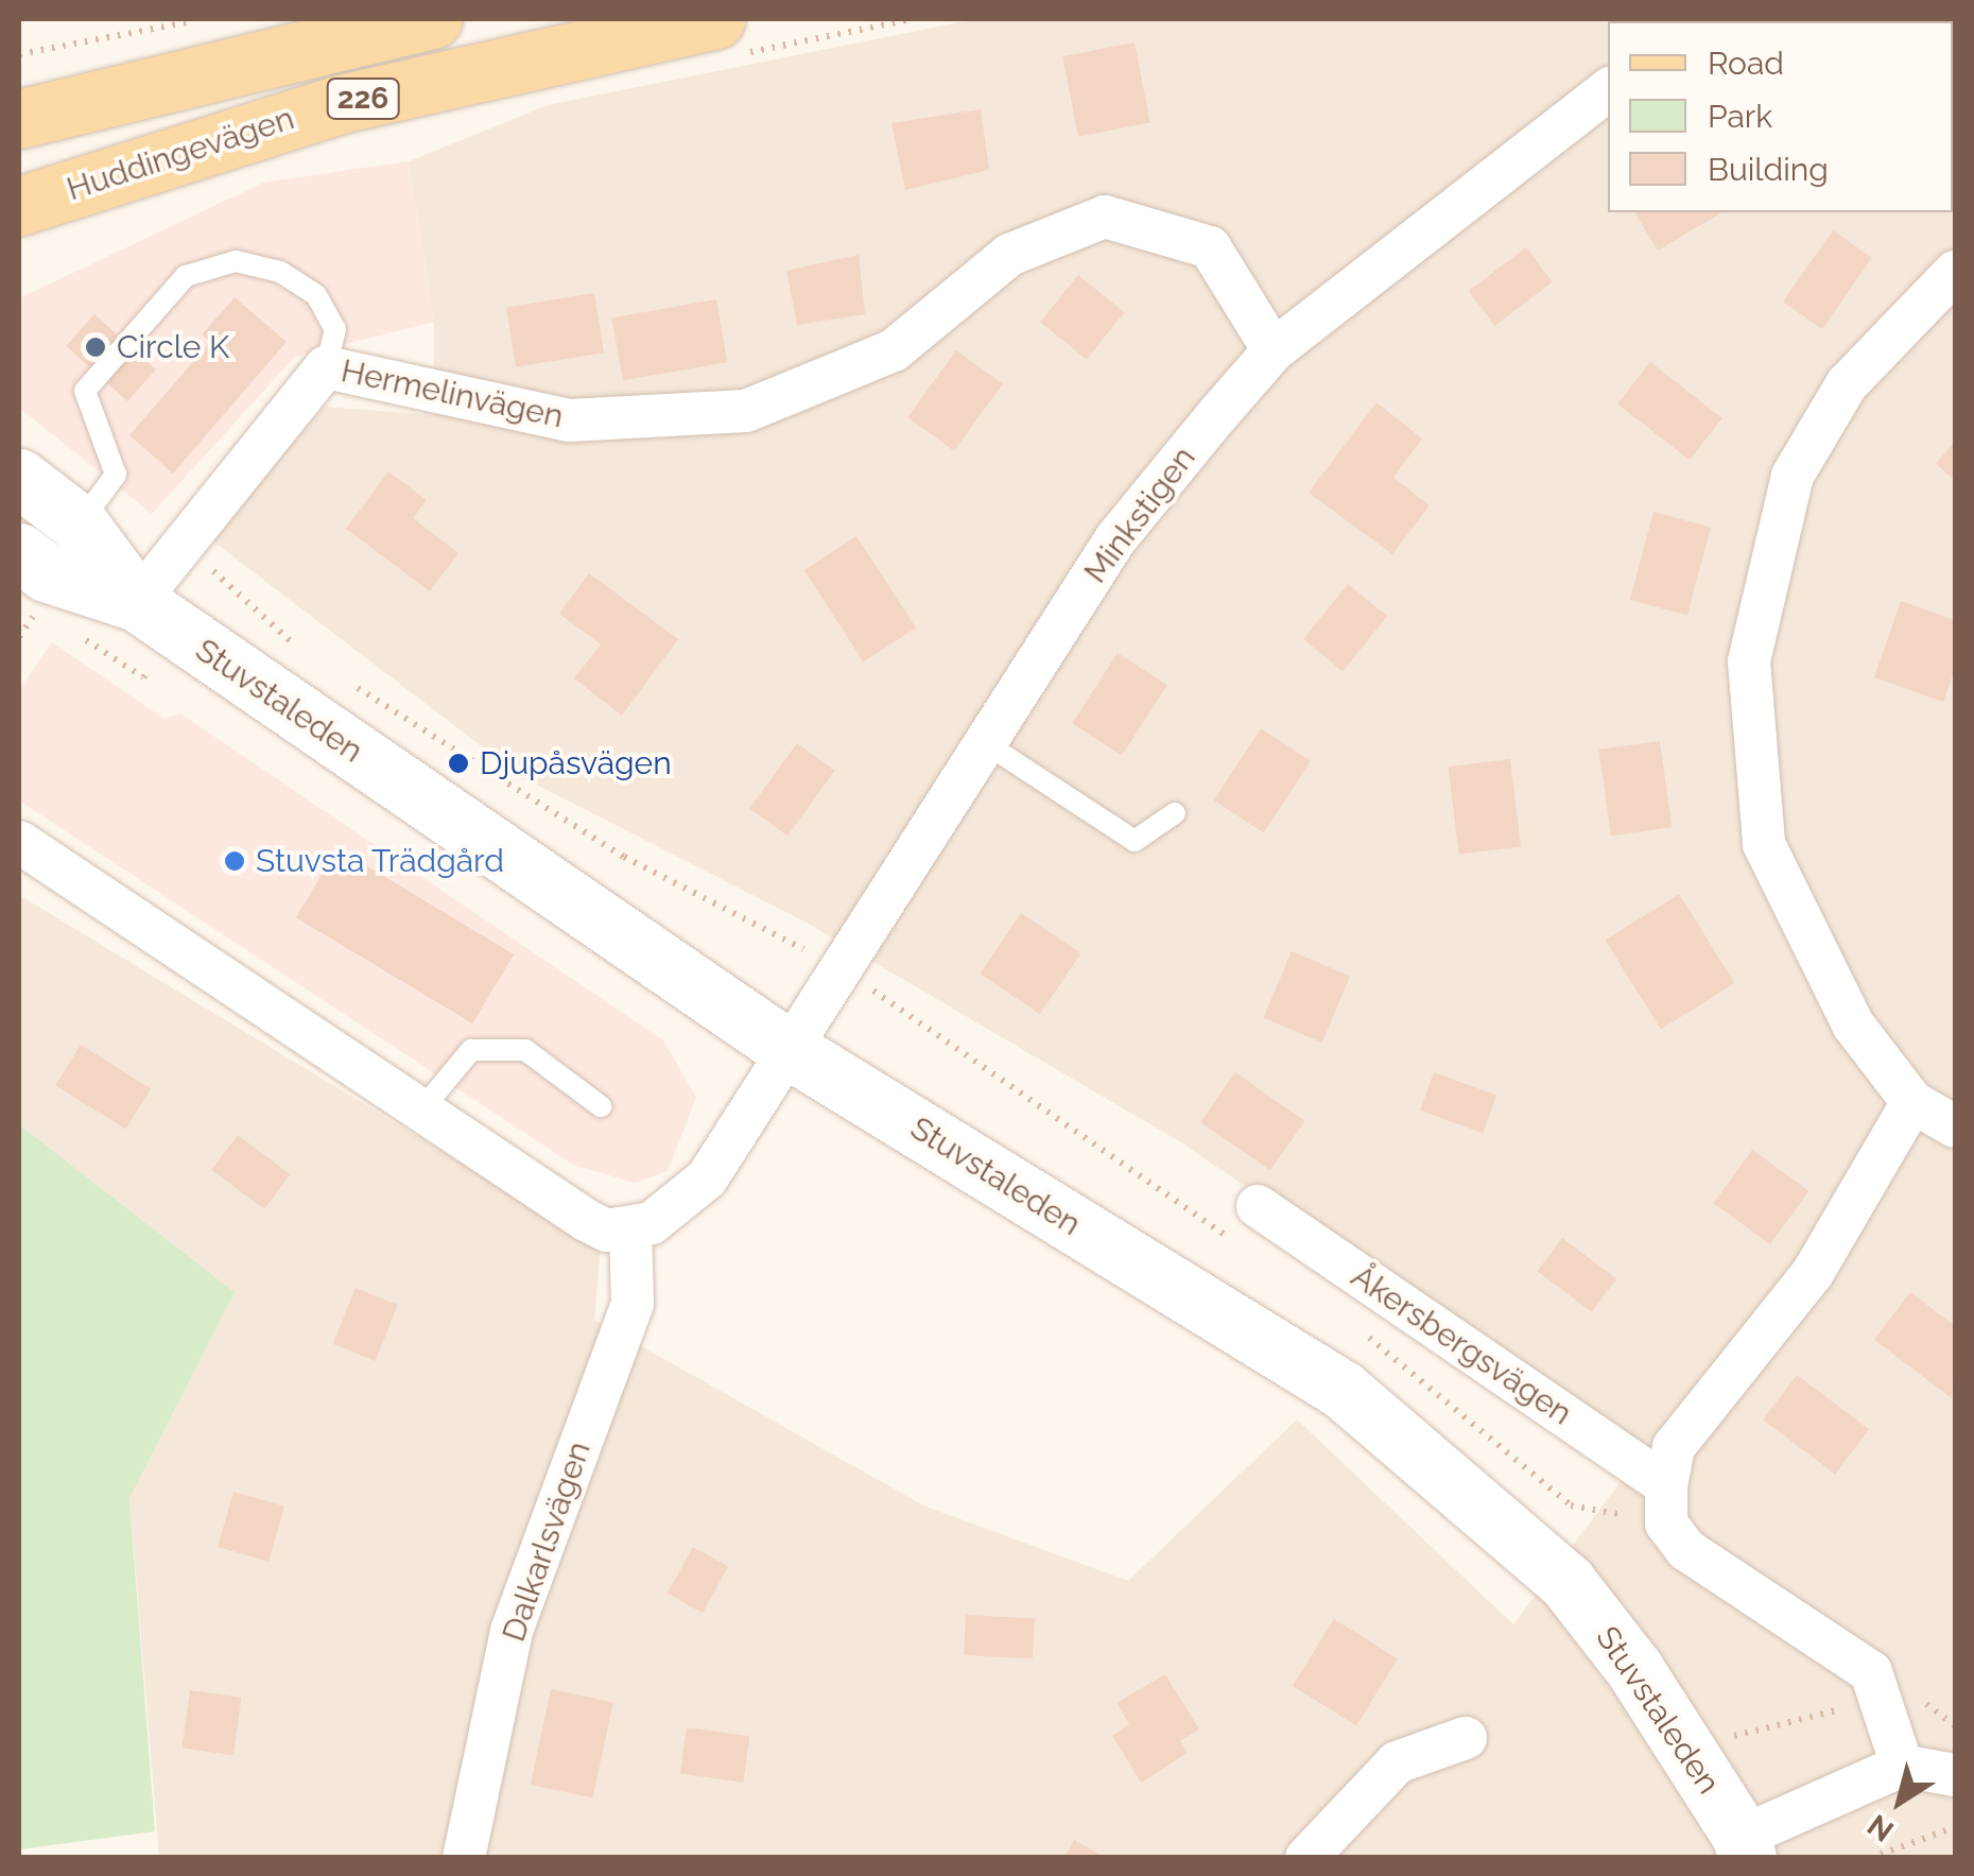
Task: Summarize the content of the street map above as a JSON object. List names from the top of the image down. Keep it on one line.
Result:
{"streets":{"main road":["226","Huddingevägen"],"street":["Hermelinvägen","Minkstigen","Stuvstaleden","Åkersbergsvägen","Dalkarlsvägen"]},"crossings":[["Hermelinvägen","Minkstigen"],["Hermelinvägen","Stuvstaleden"],["Minkstigen","Stuvstaleden"]],"places":["Circle K","Djupåsvägen","Stuvsta Trädgård"],"legend":["Road","Park","Building"],"north":"bottom left"}
